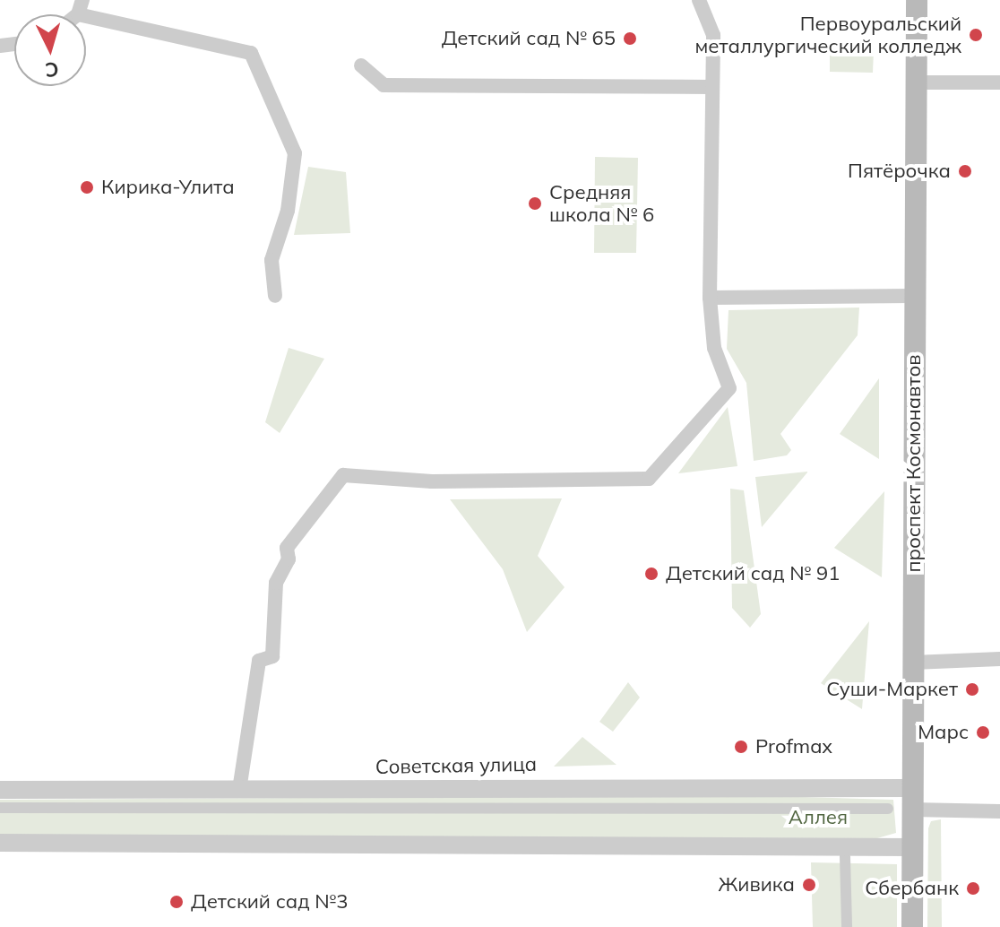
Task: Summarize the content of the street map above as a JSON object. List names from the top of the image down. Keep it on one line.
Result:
{"streets":{"main road":["проспект Космонавтов"],"street":["Советская улица"]},"crossings":[["проспект Космонавтов","Советская улица"]],"parks":["Аллея"],"places":["Первоуральский металлургический колледж","Детский сад № 65","Пятёрочка","Кирика-Улита","Средняя школа № 6","Детский сад № 91","Суши-Маркет","Марс","Profmax","Живика","Сбербанк","Детский сад №3"],"north":"bottom"}
